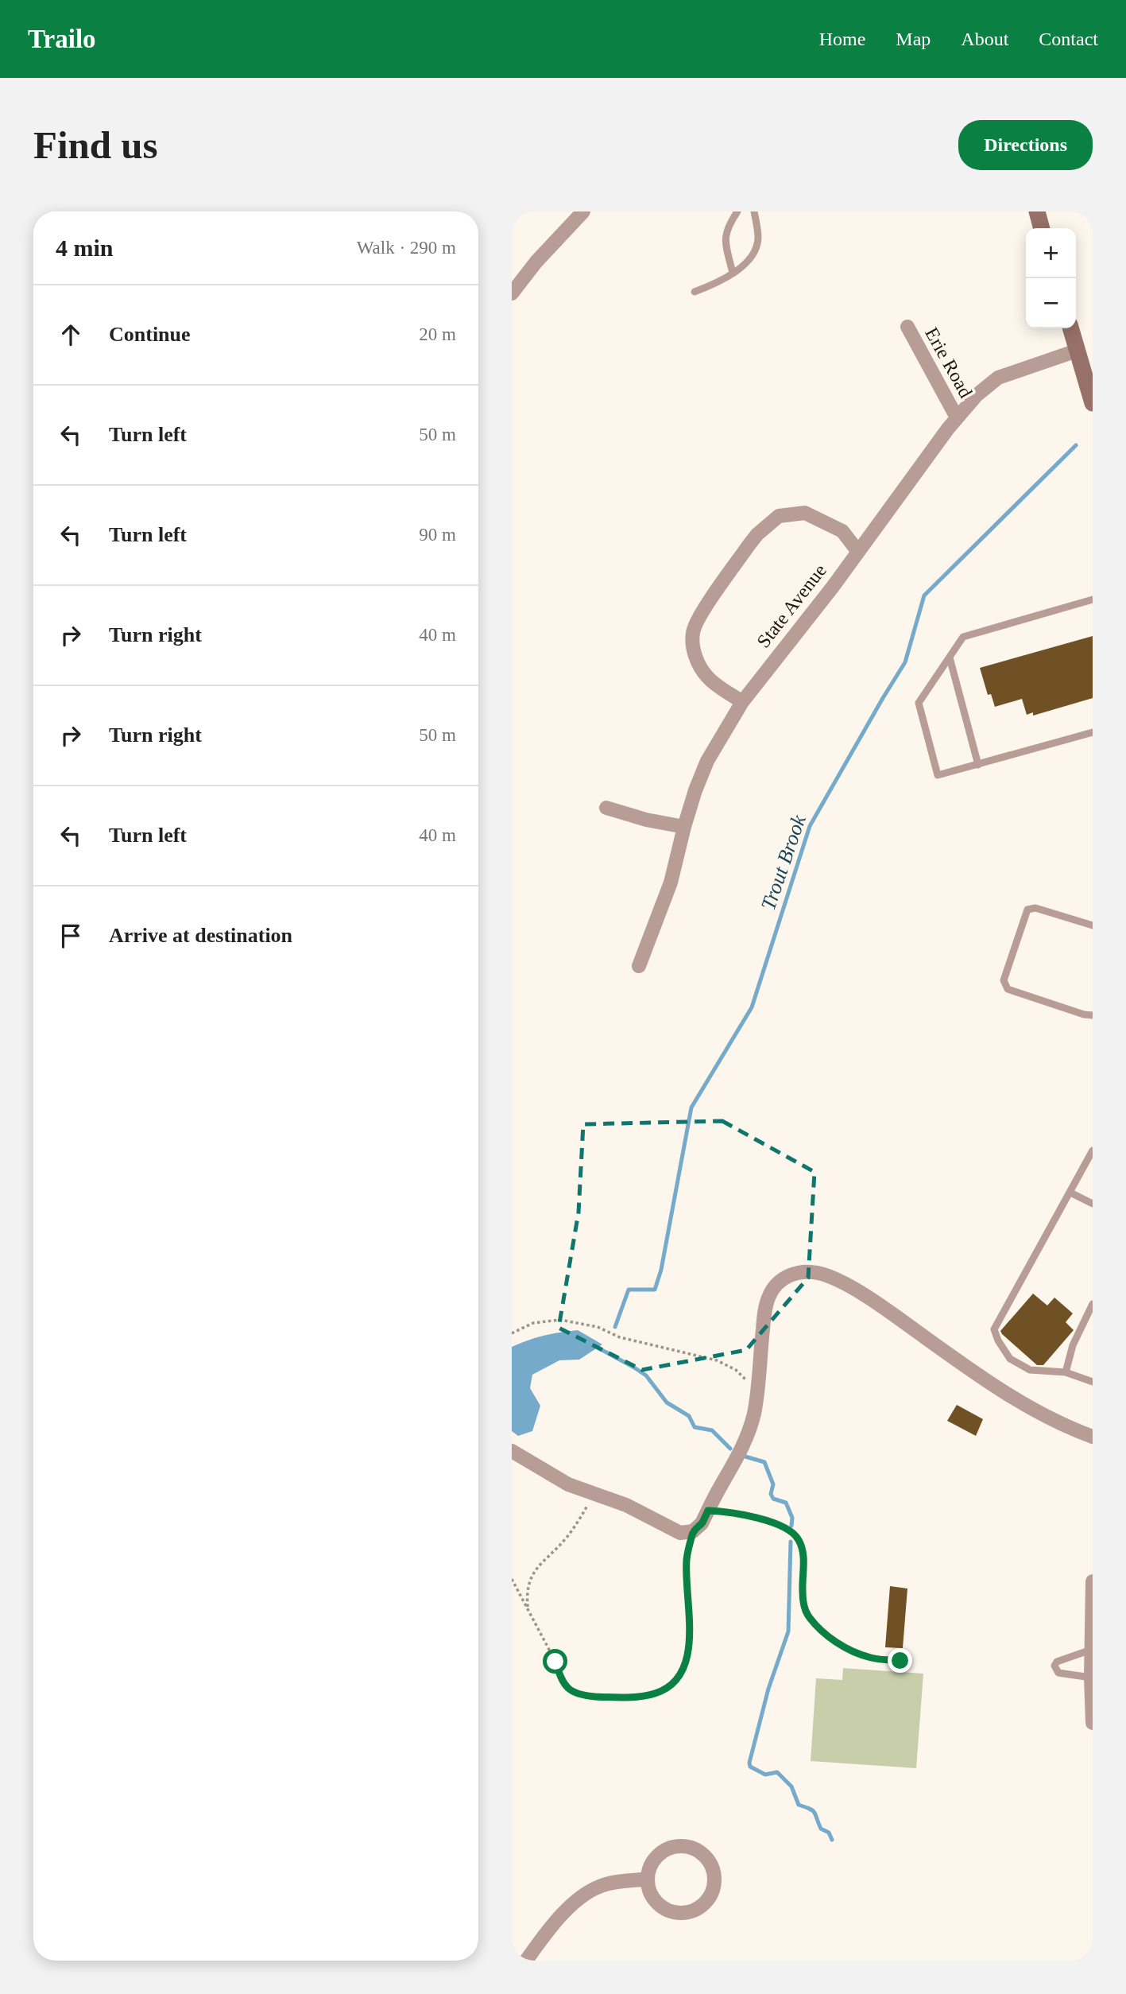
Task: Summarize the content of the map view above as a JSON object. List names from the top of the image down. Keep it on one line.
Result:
{"streets":{"street":["Erie Road","State Avenue"]},"crossings":[["Erie Road","State Avenue"]],"water":["Trout Brook"],"page":{"header":"Trailo","nav":["Home","Map","About","Contact"],"buttons":"Directions","title":"Find us","heading":["4 min","Walk · 290 m"],"map_buttons":["+","−"],"list":[["Continue","20 m"],["Turn left","50 m"],["Turn left","90 m"],["Turn right","40 m"],["Turn right","50 m"],["Turn left","40 m"],"Arrive at destination"]}}
